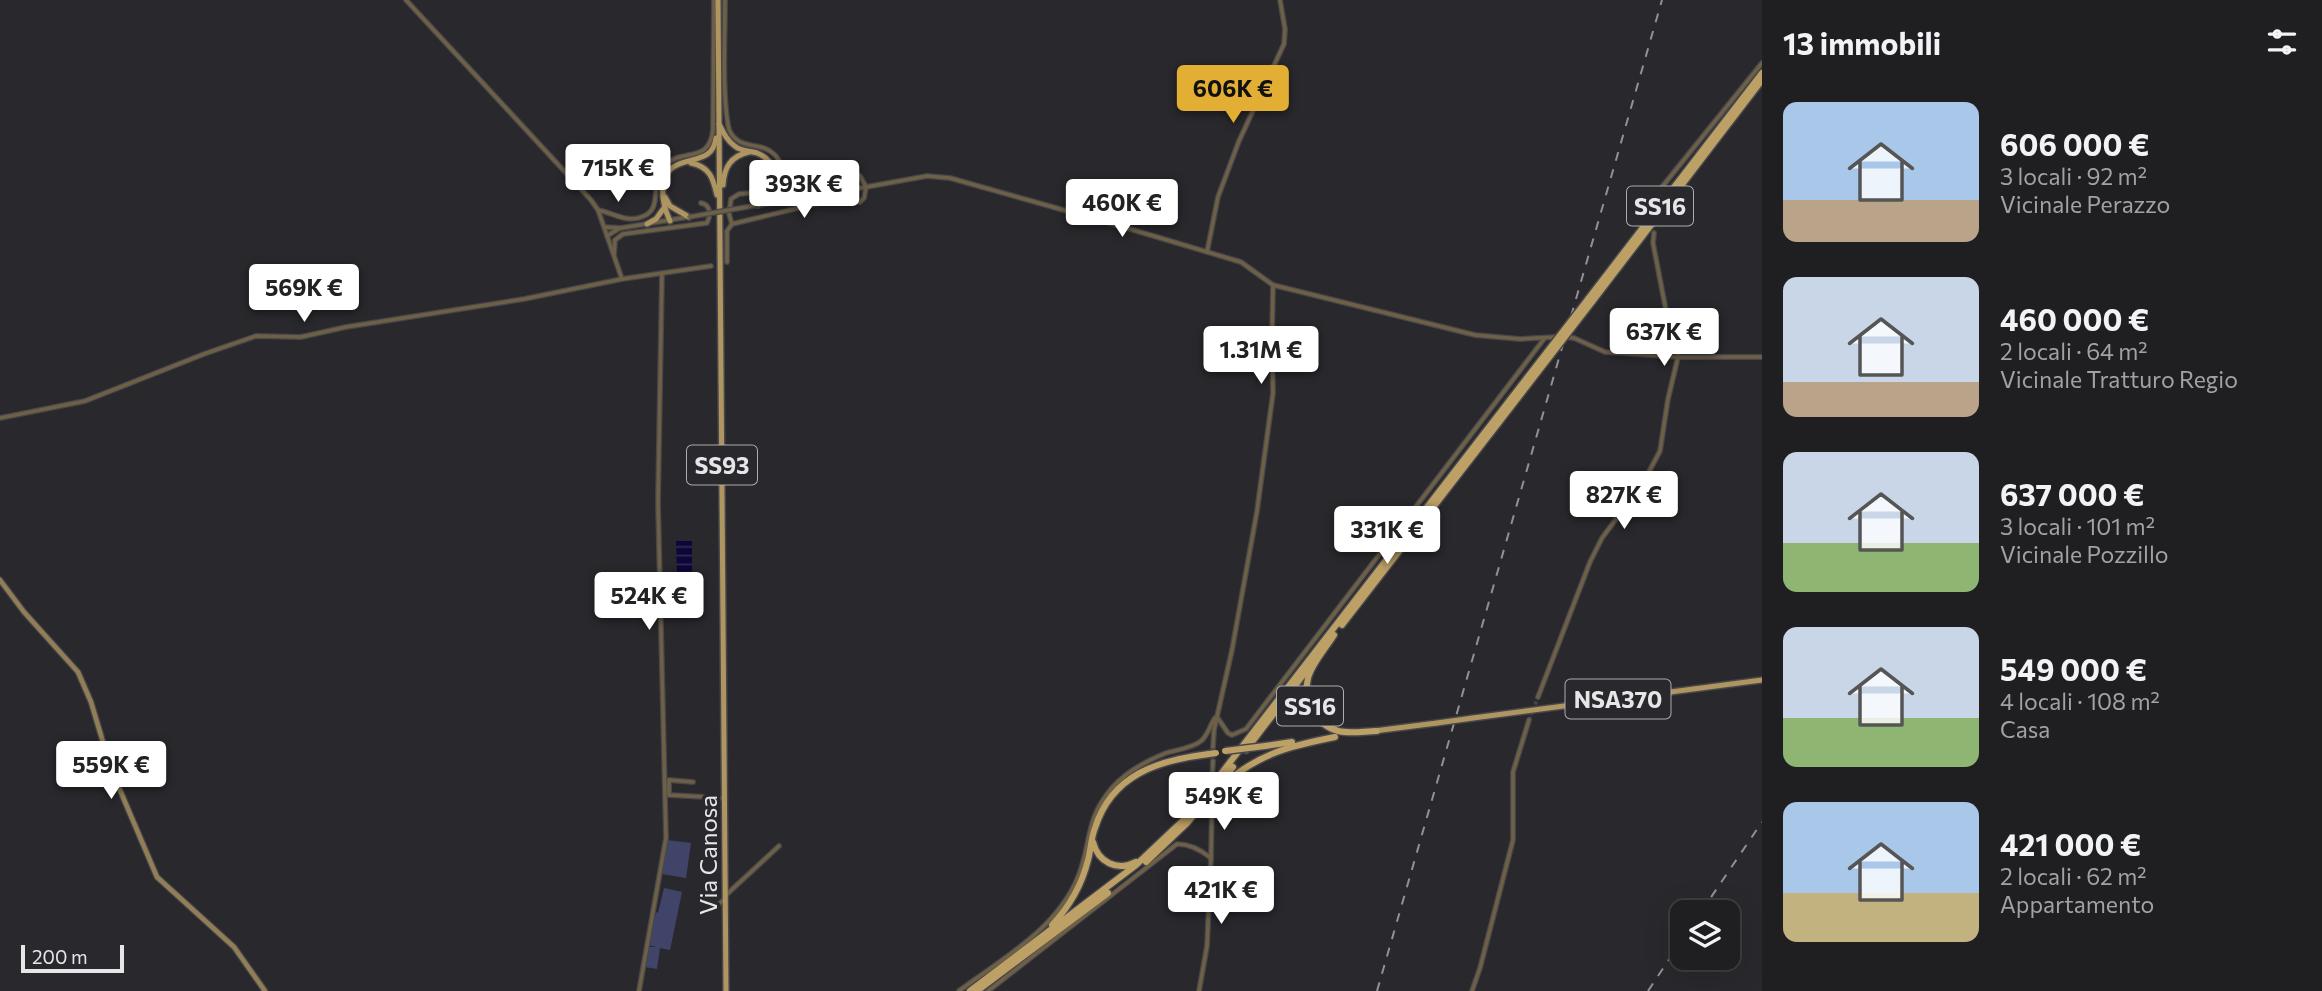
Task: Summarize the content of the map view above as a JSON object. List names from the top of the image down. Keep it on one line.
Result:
{"streets":{"highway":["SS16"],"main road":["SS93","NSA370","Via Canosa"]},"crossings":[["SS16","NSA370"],["SS93","Via Canosa"]],"scale_bar":"200 m","page":{"heading":"13 immobili","price":["606K €","715K €","393K €","460K €","569K €","637K €","1.31M €","827K €","331K €","524K €","559K €","549K €","421K €"],"list":[{"name":"606 000 €","note":"3 locali · 92 m² · Vicinale Perazzo"},{"name":"460 000 €","note":"2 locali · 64 m² · Vicinale Tratturo Regio"},{"name":"637 000 €","note":"3 locali · 101 m² · Vicinale Pozzillo"},{"name":"549 000 €","note":"4 locali · 108 m² · Casa"},{"name":"421 000 €","note":"2 locali · 62 m² · Appartamento"}],"scale":"200 m"}}
